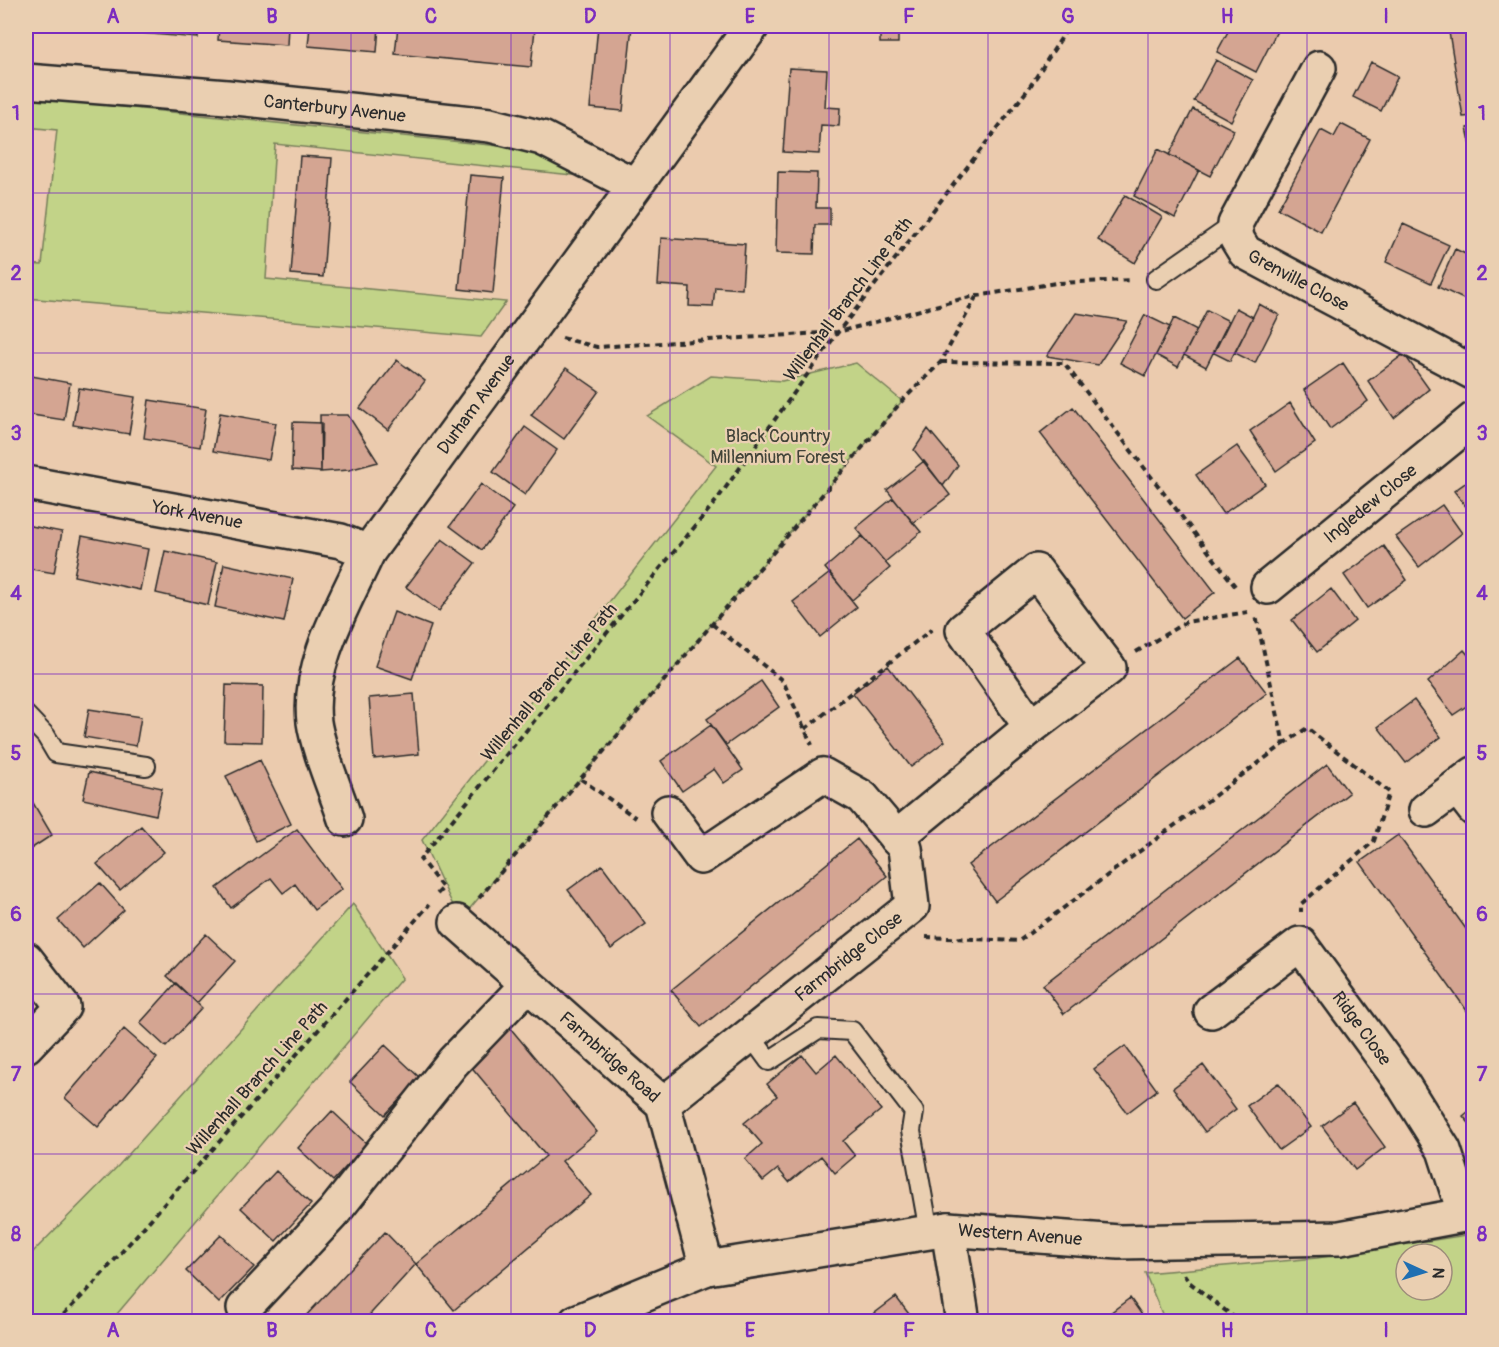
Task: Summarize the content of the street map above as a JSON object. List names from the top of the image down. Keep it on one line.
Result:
{"streets":{"street":["Canterbury Avenue","Grenville Close","Durham Avenue","Ingledew Close","York Avenue","Farmbridge Close","Ridge Close","Farmbridge Road","Western Avenue"],"path":["Willenhall Branch Line Path"]},"crossings":[["Canterbury Avenue","Durham Avenue"],["Durham Avenue","York Avenue"],["Farmbridge Close","Farmbridge Road"],["Ridge Close","Western Avenue"],["Farmbridge Road","Western Avenue"]],"parks":["Black Country Millennium Forest"],"north":"right","grid":{"columns":["A","B","C","D","E","F","G","H","I"],"rows":["1","2","3","4","5","6","7","8"]}}
